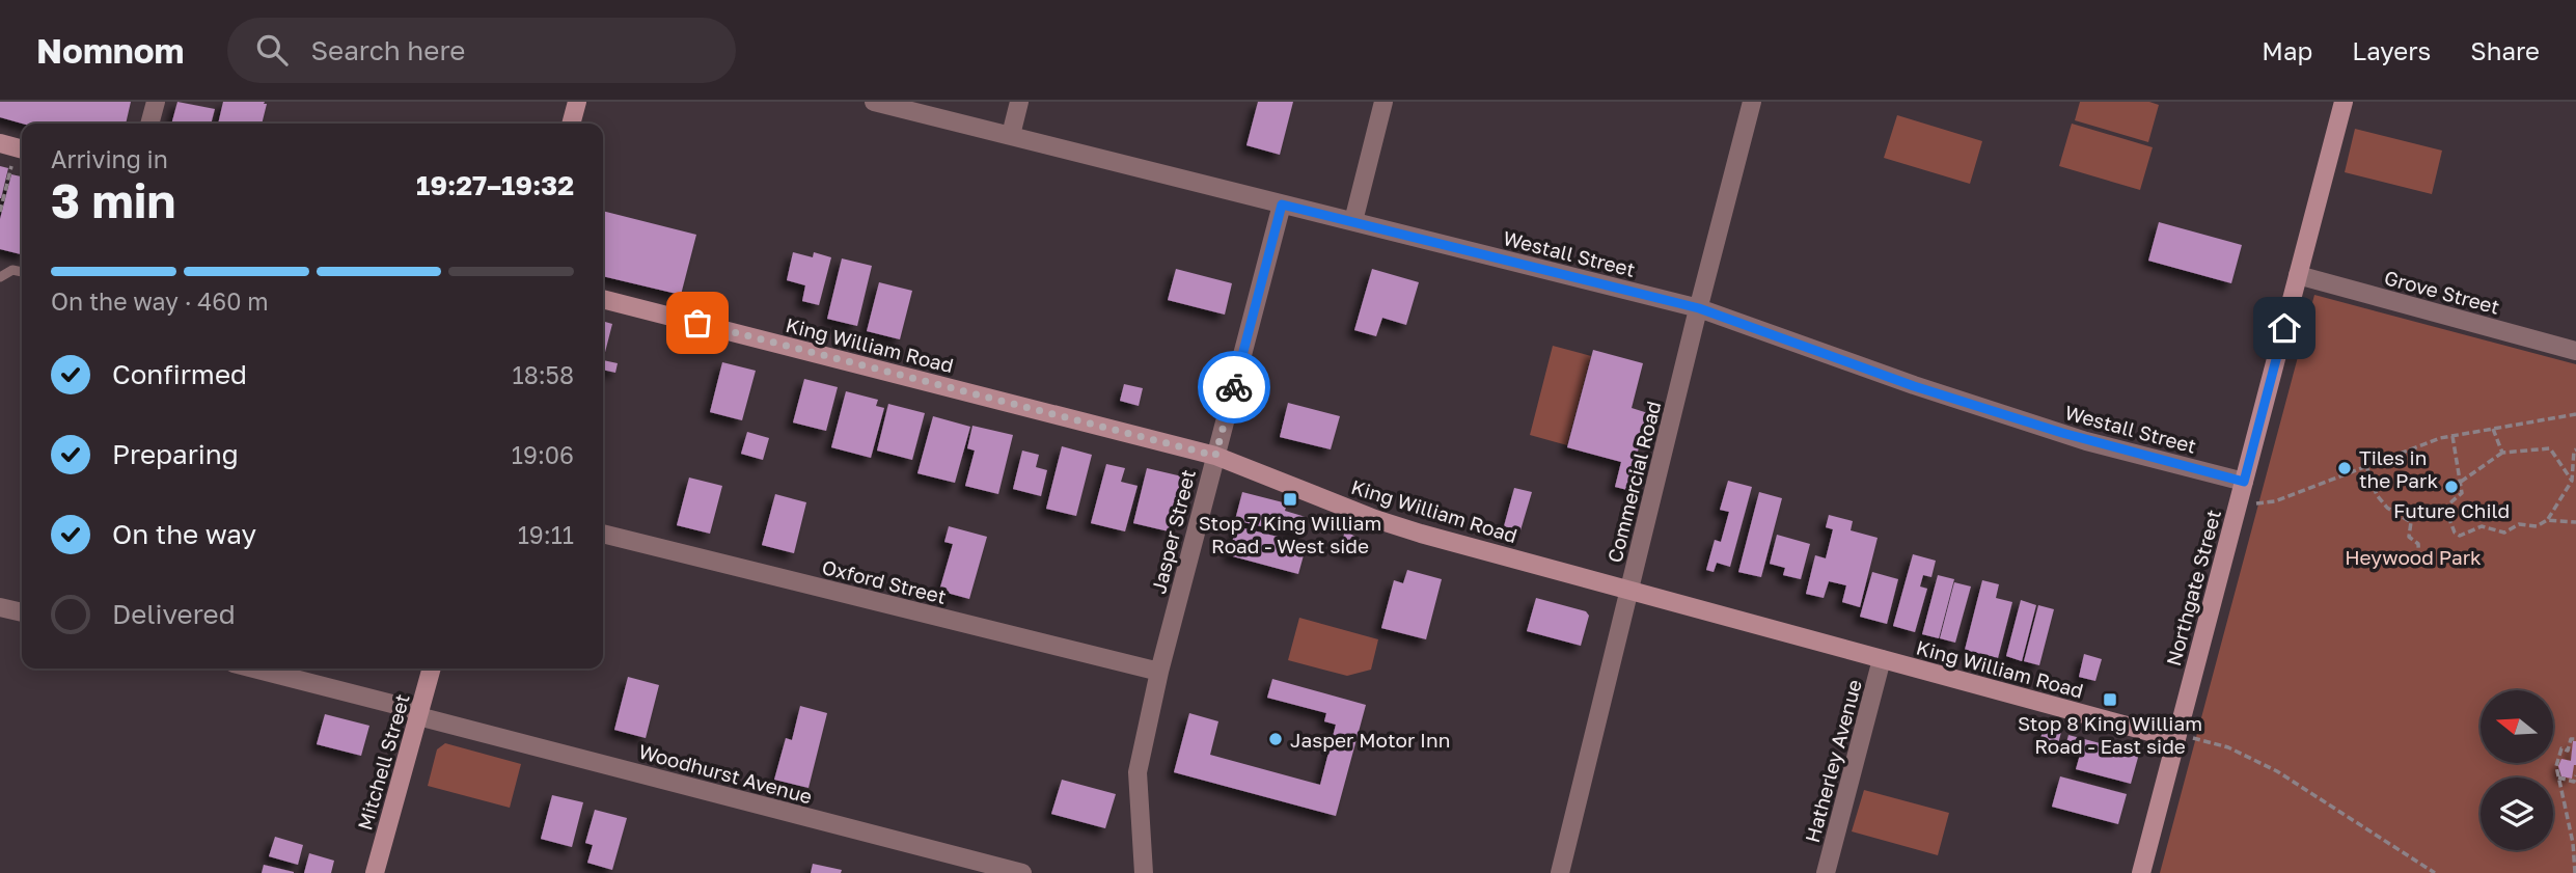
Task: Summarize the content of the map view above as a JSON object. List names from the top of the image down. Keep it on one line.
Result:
{"streets":{"main road":["King William Road","Northgate Street","Mitchell Street"],"street":["Westall Street","Grove Street","Commercial Road","Jasper Street","Oxford Street","Hatherley Avenue","Woodhurst Avenue"]},"crossings":[["Westall Street","Commercial Road"],["Westall Street","Jasper Street"],["Westall Street","Northgate Street"],["Grove Street","Northgate Street"],["King William Road","Commercial Road"],["King William Road","Jasper Street"],["King William Road","Northgate Street"],["King William Road","Hatherley Avenue"],["Jasper Street","Oxford Street"],["Mitchell Street","Woodhurst Avenue"]],"parks":["Heywood Park"],"places":{"other":["Tiles in the Park","Future Child","Jasper Motor Inn"],"transit":["Stop 7 King William Road - West side","Stop 8 King William Road - East side"]},"north":"left","page":{"header":"Nomnom","search":"Search here","nav":["Map","Layers","Share"],"heading":["3 min","Arriving in","19:27–19:32"],"bar":"On the way · 460 m","list":[["Confirmed","18:58"],["Preparing","19:06"],["On the way","19:11"],"Delivered"]}}
